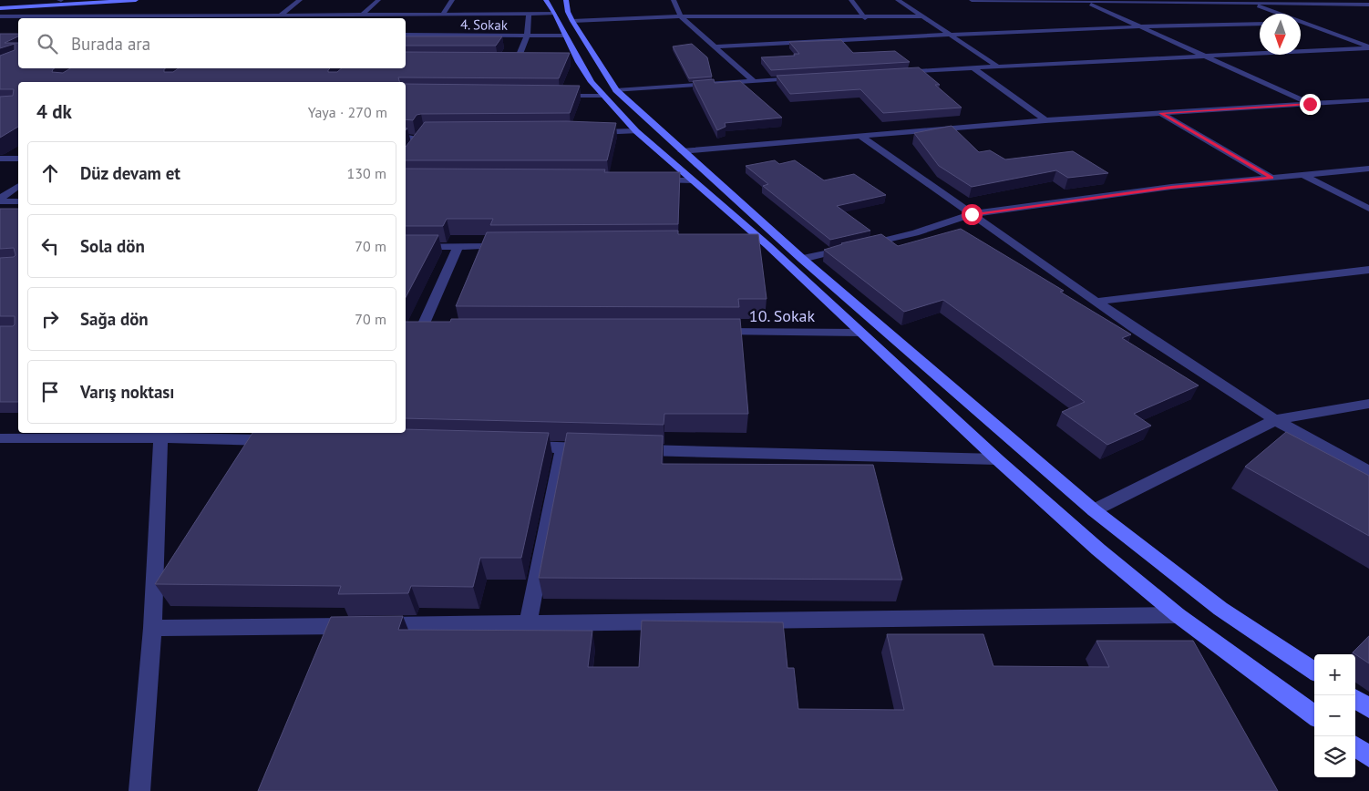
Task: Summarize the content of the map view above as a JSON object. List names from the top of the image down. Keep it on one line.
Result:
{"streets":{"street":["4. Sokak","10. Sokak"]},"north":"bottom","page":{"search":"Burada ara","heading":["4 dk","Yaya · 270 m"],"list":[["Düz devam et","130 m"],["Sola dön","70 m"],["Sağa dön","70 m"],"Varış noktası"],"map_buttons":["+","−"]}}
